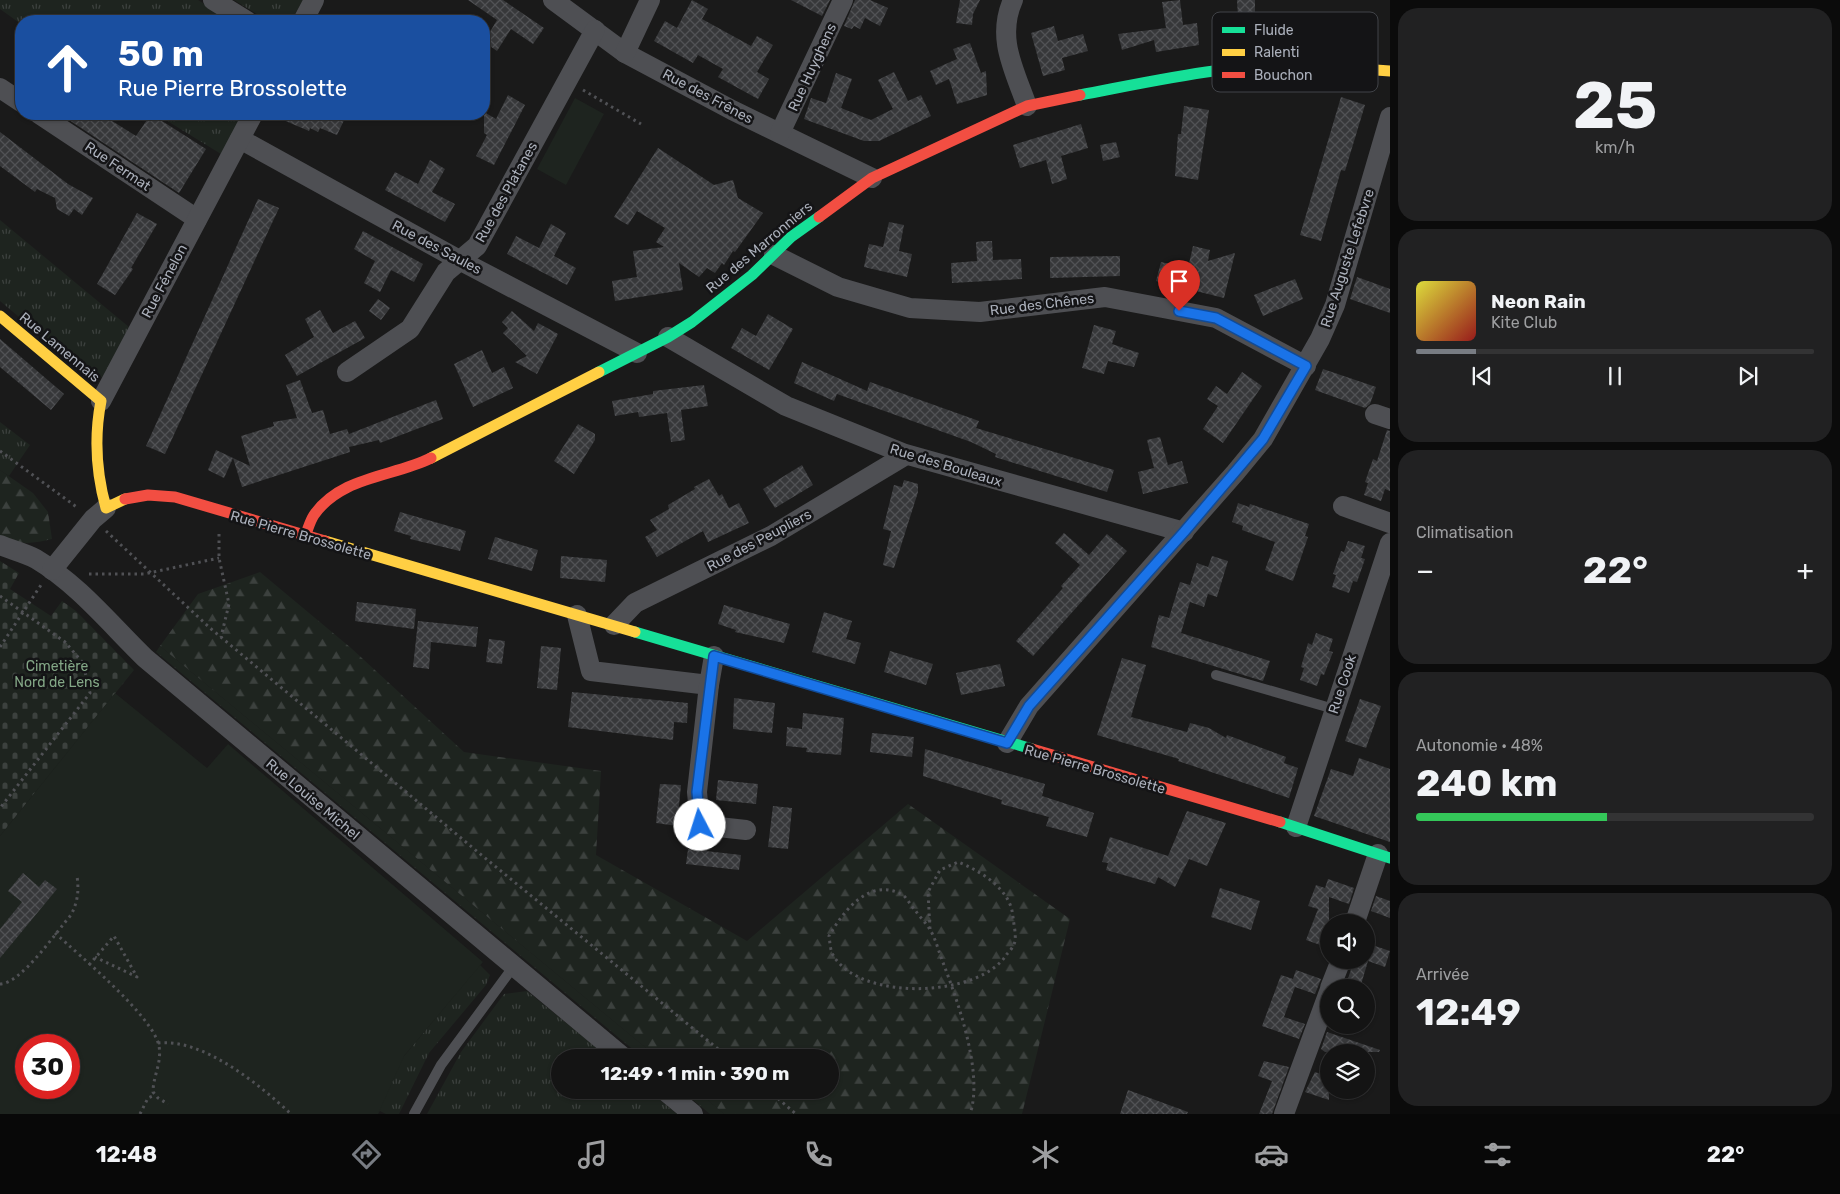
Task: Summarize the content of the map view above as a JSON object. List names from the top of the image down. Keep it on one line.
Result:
{"streets":{"street":["Rue Huyghens","Rue des Frênes","Rue Fermat","Rue des Platanes","Rue des Saules","Rue des Marronniers","Rue Auguste Lefebvre","Rue Fénelon","Rue des Chênes","Rue Lamennais","Rue des Bouleaux","Rue Pierre Brossolette","Rue des Peupliers","Rue Cook","Rue Louise Michel"]},"crossings":[["Rue Huyghens","Rue des Frênes"],["Rue des Frênes","Rue des Platanes"],["Rue des Frênes","Rue des Marronniers"],["Rue Fermat","Rue Fénelon"],["Rue des Platanes","Rue des Saules"],["Rue des Saules","Rue des Marronniers"],["Rue des Saules","Rue Fénelon"],["Rue des Marronniers","Rue des Chênes"],["Rue des Marronniers","Rue des Bouleaux"],["Rue des Marronniers","Rue Pierre Brossolette"],["Rue Auguste Lefebvre","Rue des Chênes"],["Rue Auguste Lefebvre","Rue des Bouleaux"],["Rue Auguste Lefebvre","Rue Pierre Brossolette"],["Rue Fénelon","Rue Lamennais"],["Rue Fénelon","Rue Pierre Brossolette"],["Rue des Bouleaux","Rue des Peupliers"],["Rue Pierre Brossolette","Rue des Peupliers"],["Rue Pierre Brossolette","Rue Cook"],["Rue Pierre Brossolette","Rue Louise Michel"]],"parks":["Cimetière Nord de Lens"],"legend":["Fluide","Ralenti","Bouchon"],"page":{"tile":[["25","km/h"],"Climatisation",["Autonomie · 48%","240 km"],["Arrivée","12:49"]],"turn":["50 m","Rue Pierre Brossolette"],"song":["Neon Rain","Kite Club"],"heat":["−","22°","+"],"limit":"30","trip":"12:49 · 1 min · 390 m","tabs":["12:48","22°"]}}
